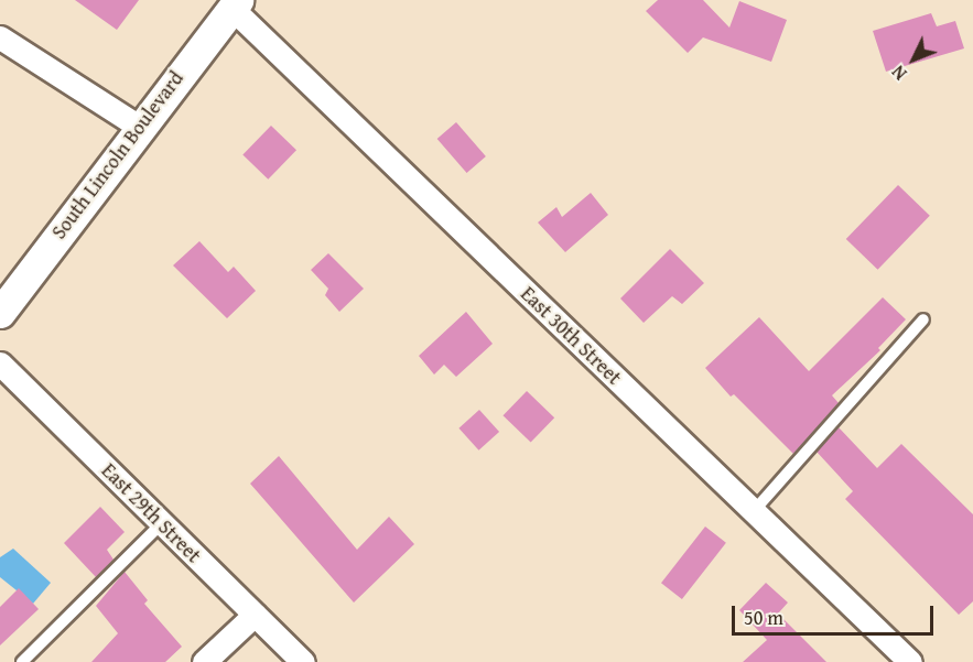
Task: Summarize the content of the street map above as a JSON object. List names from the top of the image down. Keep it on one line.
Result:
{"streets":{"street":["South Lincoln Boulevard","East 30th Street","East 29th Street"]},"crossings":[["South Lincoln Boulevard","East 30th Street"]],"scale_bar":"50 m","north":"bottom left"}
